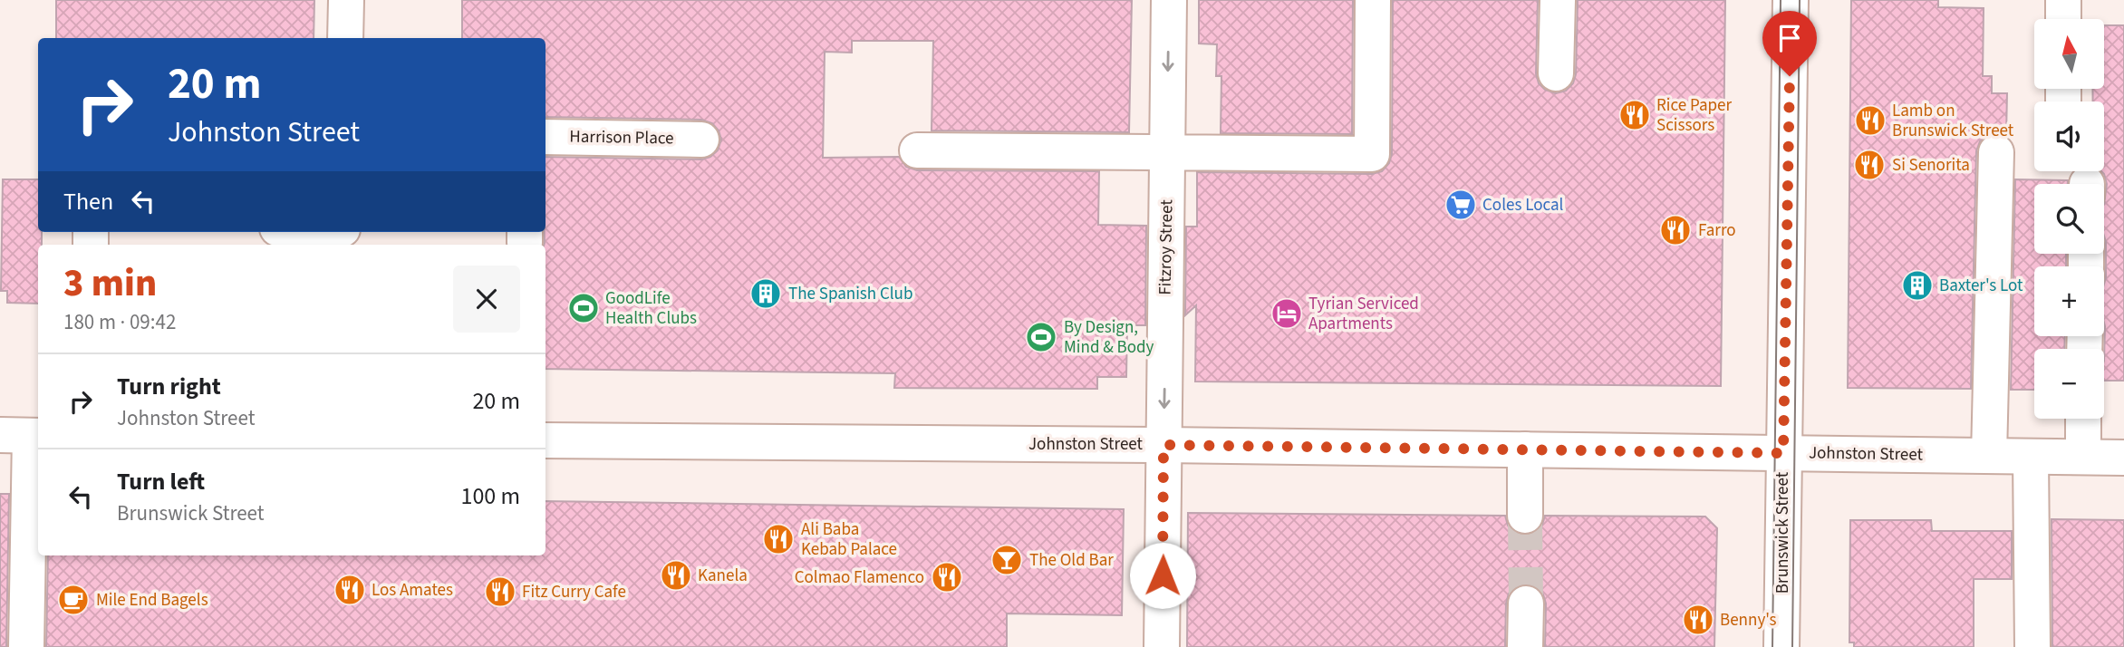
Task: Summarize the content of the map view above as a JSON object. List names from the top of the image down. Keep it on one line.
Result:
{"streets":{"main road":["Harrison Place","Fitzroy Street","Johnston Street","Brunswick Street"]},"crossings":[["Fitzroy Street","Johnston Street"],["Johnston Street","Brunswick Street"]],"one_way":["Fitzroy Street"],"places":{"restaurant":["Rice Paper Scissors","Lamb on Brunswick Street","Si Senorita","Farro","Ali Baba Kebab Palace","Kanela","Colmao Flamenco","Los Amates","Fitz Curry Cafe","Benny's"],"supermarket":["Coles Local"],"building":["Baxter's Lot","The Spanish Club"],"sports":["GoodLife Health Clubs","By Design, Mind & Body"],"hotel":["Tyrian Serviced Apartments"],"bar":["The Old Bar"],"cafe":["Mile End Bagels"]},"north":"top","page":{"map_buttons":["+","−"],"turn":["20 m","Johnston Street"],"then":"Then","heading":["3 min","180 m · 09:42"],"list":[{"name":"Turn right","note":"Johnston Street","value":"20 m"},{"name":"Turn left","note":"Brunswick Street","value":"100 m"}]}}
